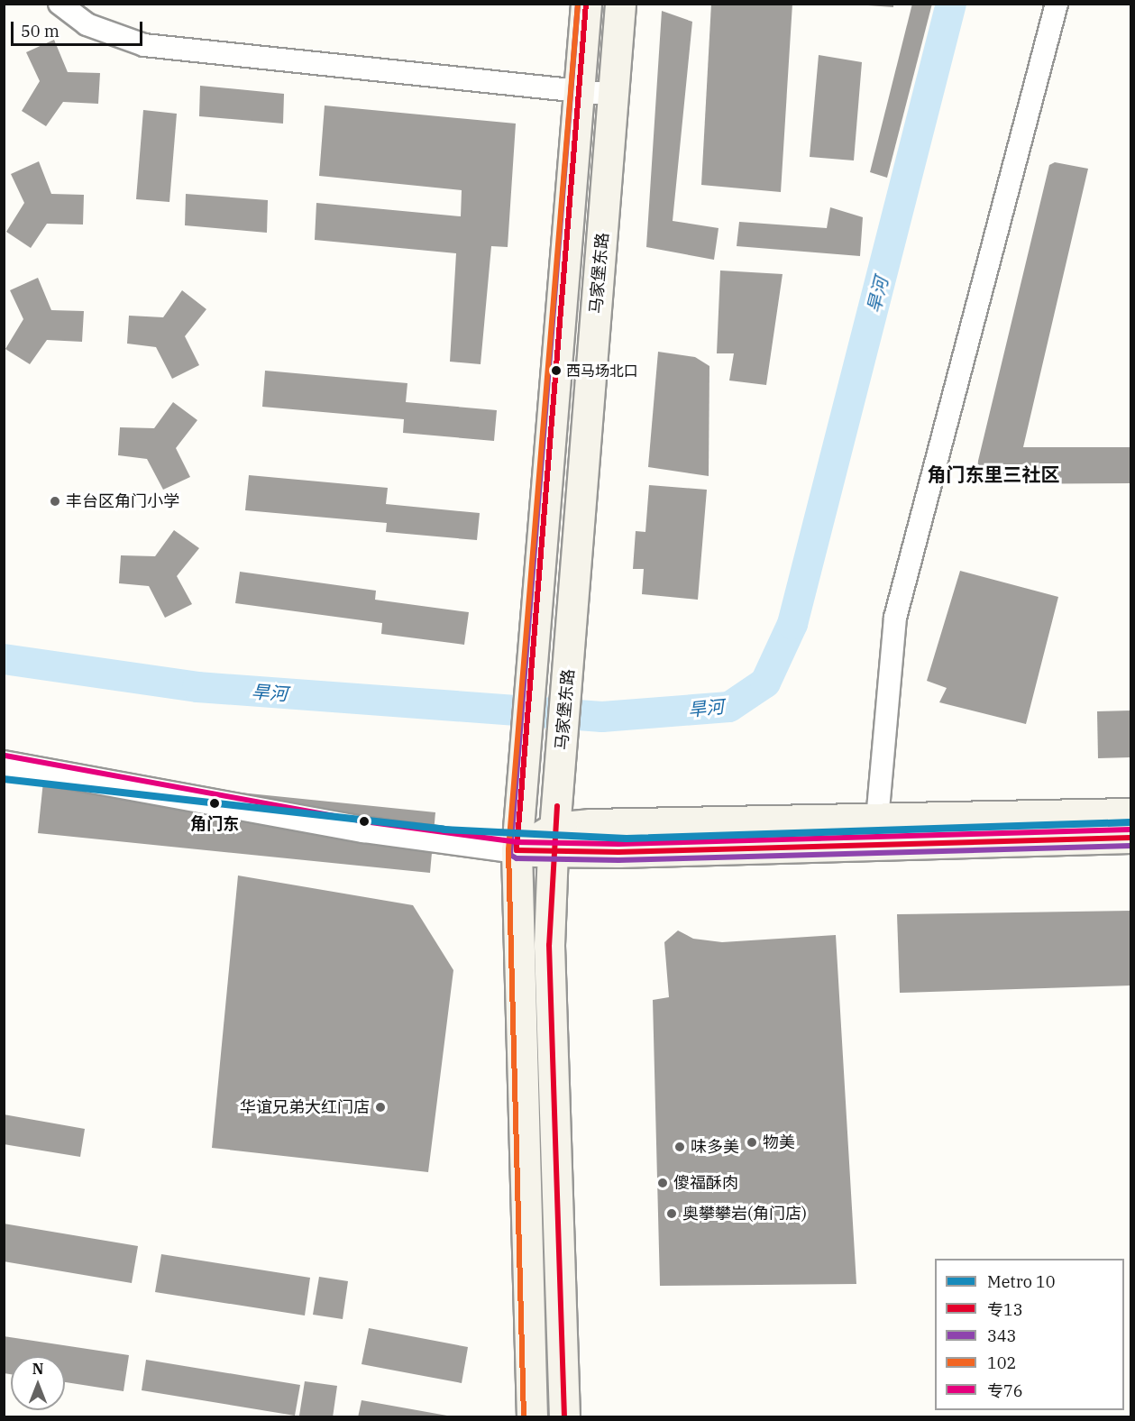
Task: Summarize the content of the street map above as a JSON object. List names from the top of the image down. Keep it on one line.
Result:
{"streets":{"main road":["马家堡东路"]},"districts":["角门东里三社区"],"water":["旱河"],"places":["西马场北口","丰台区角门小学","角门东","华谊兄弟大红门店","物美","味多美","傻福酥肉","奥攀攀岩(角门店)"],"lines":["transit line 专13","transit line 343","transit line 102","transit line 专76","metro line 10"],"legend":["Metro 10","专13","343","102","专76"],"scale_bar":"50 m","north":"top"}
